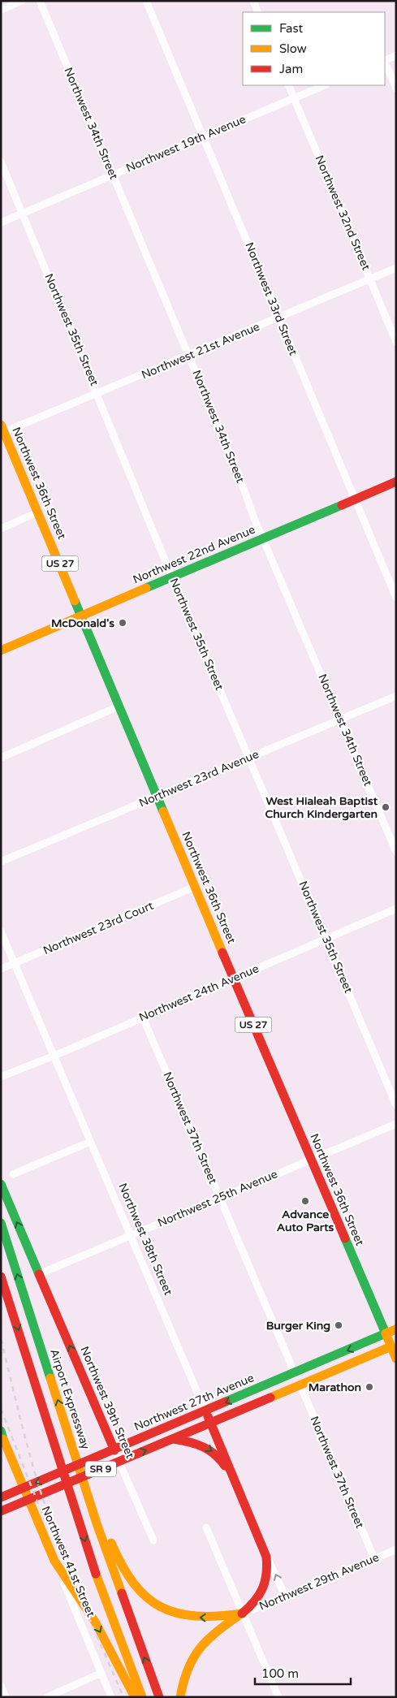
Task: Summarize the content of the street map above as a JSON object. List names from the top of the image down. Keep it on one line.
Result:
{"streets":{"main road":["Northwest 36th Street","Northwest 22nd Avenue","US 27","Northwest 38th Street","Airport Expressway","Northwest 39th Street","Northwest 27th Avenue","SR 9","Northwest 41st Street"],"street":["Northwest 34th Street","Northwest 19th Avenue","Northwest 32nd Street","Northwest 33rd Street","Northwest 35th Street","Northwest 21st Avenue","Northwest 23rd Avenue","Northwest 23rd Court","Northwest 24th Avenue","Northwest 37th Street","Northwest 25th Avenue","Northwest 29th Avenue"]},"crossings":[["Northwest 34th Street","Northwest 19th Avenue"],["Northwest 34th Street","Northwest 21st Avenue"],["Northwest 34th Street","Northwest 22nd Avenue"],["Northwest 34th Street","Northwest 23rd Avenue"],["Northwest 19th Avenue","Northwest 32nd Street"],["Northwest 19th Avenue","Northwest 33rd Street"],["Northwest 19th Avenue","Northwest 35th Street"],["Northwest 32nd Street","Northwest 21st Avenue"],["Northwest 33rd Street","Northwest 21st Avenue"],["Northwest 33rd Street","Northwest 22nd Avenue"],["Northwest 35th Street","Northwest 21st Avenue"],["Northwest 35th Street","Northwest 22nd Avenue"],["Northwest 35th Street","Northwest 23rd Avenue"],["Northwest 35th Street","Northwest 24th Avenue"],["Northwest 21st Avenue","Northwest 36th Street"],["Northwest 36th Street","Northwest 22nd Avenue"],["Northwest 36th Street","Northwest 23rd Avenue"],["Northwest 36th Street","Northwest 23rd Court"],["Northwest 36th Street","Northwest 24th Avenue"],["Northwest 36th Street","Northwest 25th Avenue"],["Northwest 36th Street","Northwest 27th Avenue"],["Northwest 36th Street","SR 9"],["Northwest 23rd Court","Northwest 38th Street"],["Northwest 24th Avenue","Northwest 37th Street"],["Northwest 24th Avenue","Northwest 38th Street"],["Northwest 37th Street","Northwest 25th Avenue"],["Northwest 37th Street","Northwest 27th Avenue"],["Northwest 37th Street","SR 9"],["Northwest 37th Street","Northwest 29th Avenue"],["Northwest 25th Avenue","Northwest 38th Street"],["Northwest 25th Avenue","Northwest 39th Street"],["Northwest 38th Street","Northwest 27th Avenue"],["Northwest 38th Street","SR 9"],["Northwest 38th Street","Northwest 29th Avenue"],["Northwest 39th Street","Northwest 27th Avenue"],["Northwest 39th Street","SR 9"],["Northwest 27th Avenue","Northwest 41st Street"],["SR 9","Northwest 41st Street"]],"places":["McDonald's","West Hialeah Baptist Church Kindergarten","Advance Auto Parts","Burger King","Marathon"],"legend":["Fast","Slow","Jam"],"scale_bar":"100 m"}
